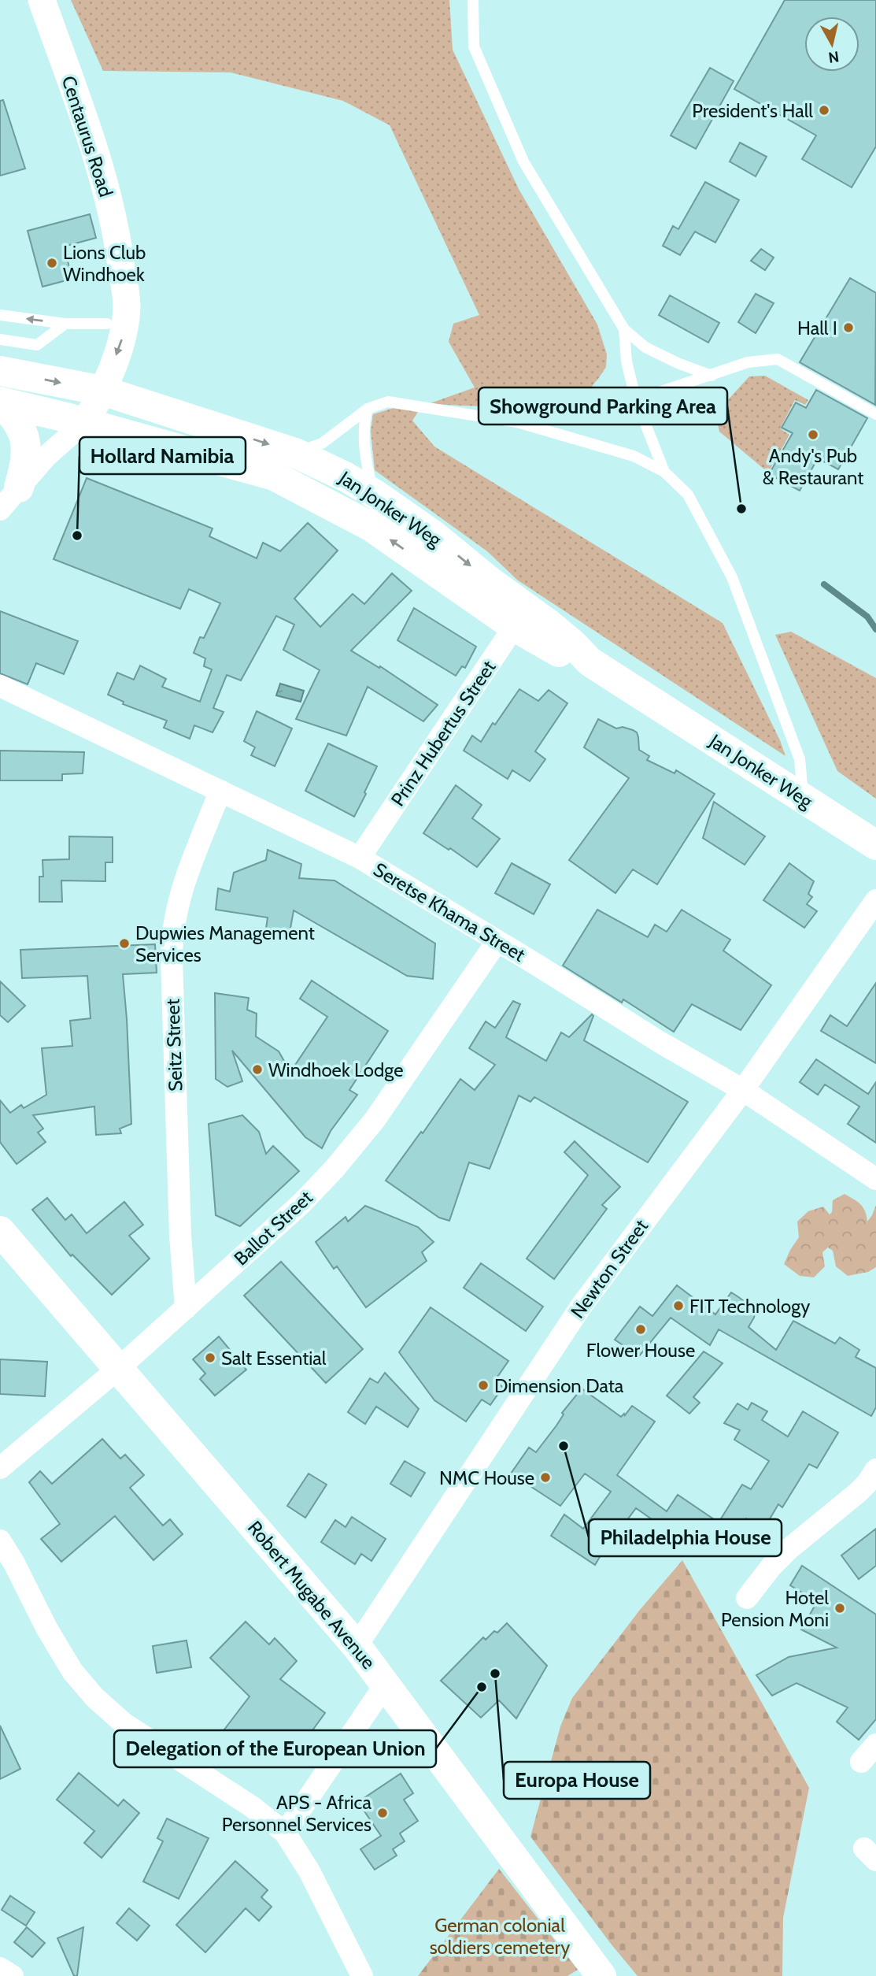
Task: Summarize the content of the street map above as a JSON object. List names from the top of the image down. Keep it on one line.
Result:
{"streets":{"main road":["Jan Jonker Weg","Robert Mugabe Avenue"],"street":["Centaurus Road","Prinz Hubertus Street","Seretse Khama Street","Seitz Street","Ballot Street","Newton Street"]},"crossings":[["Centaurus Road","Jan Jonker Weg"],["Jan Jonker Weg","Prinz Hubertus Street"],["Prinz Hubertus Street","Seretse Khama Street"],["Seretse Khama Street","Seitz Street"],["Seretse Khama Street","Ballot Street"],["Seretse Khama Street","Newton Street"],["Seitz Street","Ballot Street"],["Ballot Street","Robert Mugabe Avenue"],["Newton Street","Robert Mugabe Avenue"]],"parks":["German colonial soldiers cemetery"],"places":["President's Hall","Lions Club Windhoek","Hall I","Andy's Pub & Restaurant","Showground Parking Area","Hollard Namibia","Dupwies Management Services","Windhoek Lodge","FIT Technology","Flower House","Salt Essential","Dimension Data","Philadelphia House","NMC House","Hotel Pension Moni","Europa House","Delegation of the European Union","APS - Africa Personnel Services"],"north":"bottom"}
